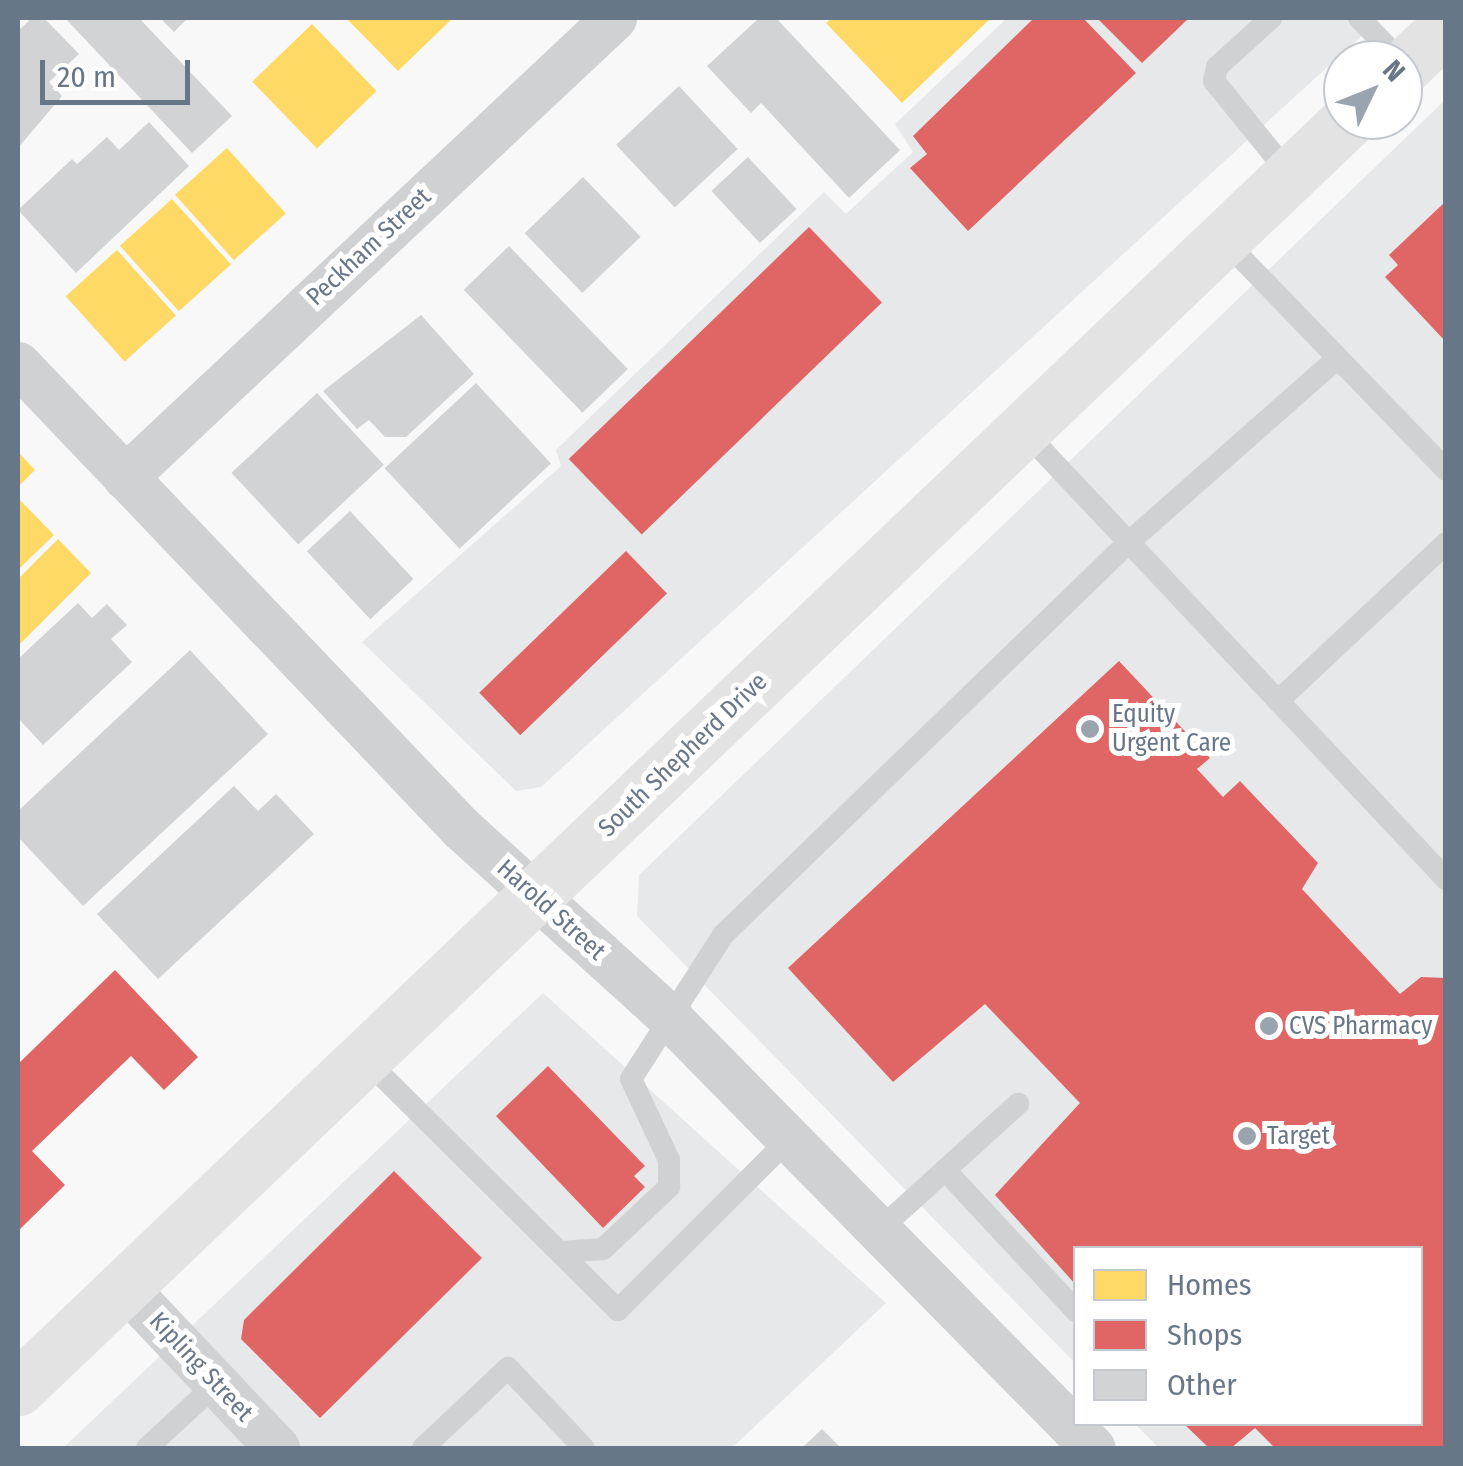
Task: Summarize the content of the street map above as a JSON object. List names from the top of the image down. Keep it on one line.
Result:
{"streets":{"main road":["South Shepherd Drive"],"street":["Peckham Street","Harold Street","Kipling Street"]},"crossings":[["Peckham Street","Harold Street"],["South Shepherd Drive","Harold Street"],["South Shepherd Drive","Kipling Street"]],"places":["Equity Urgent Care","CVS Pharmacy","Target"],"legend":["Homes","Shops","Other"],"scale_bar":"20 m","north":"top right"}
